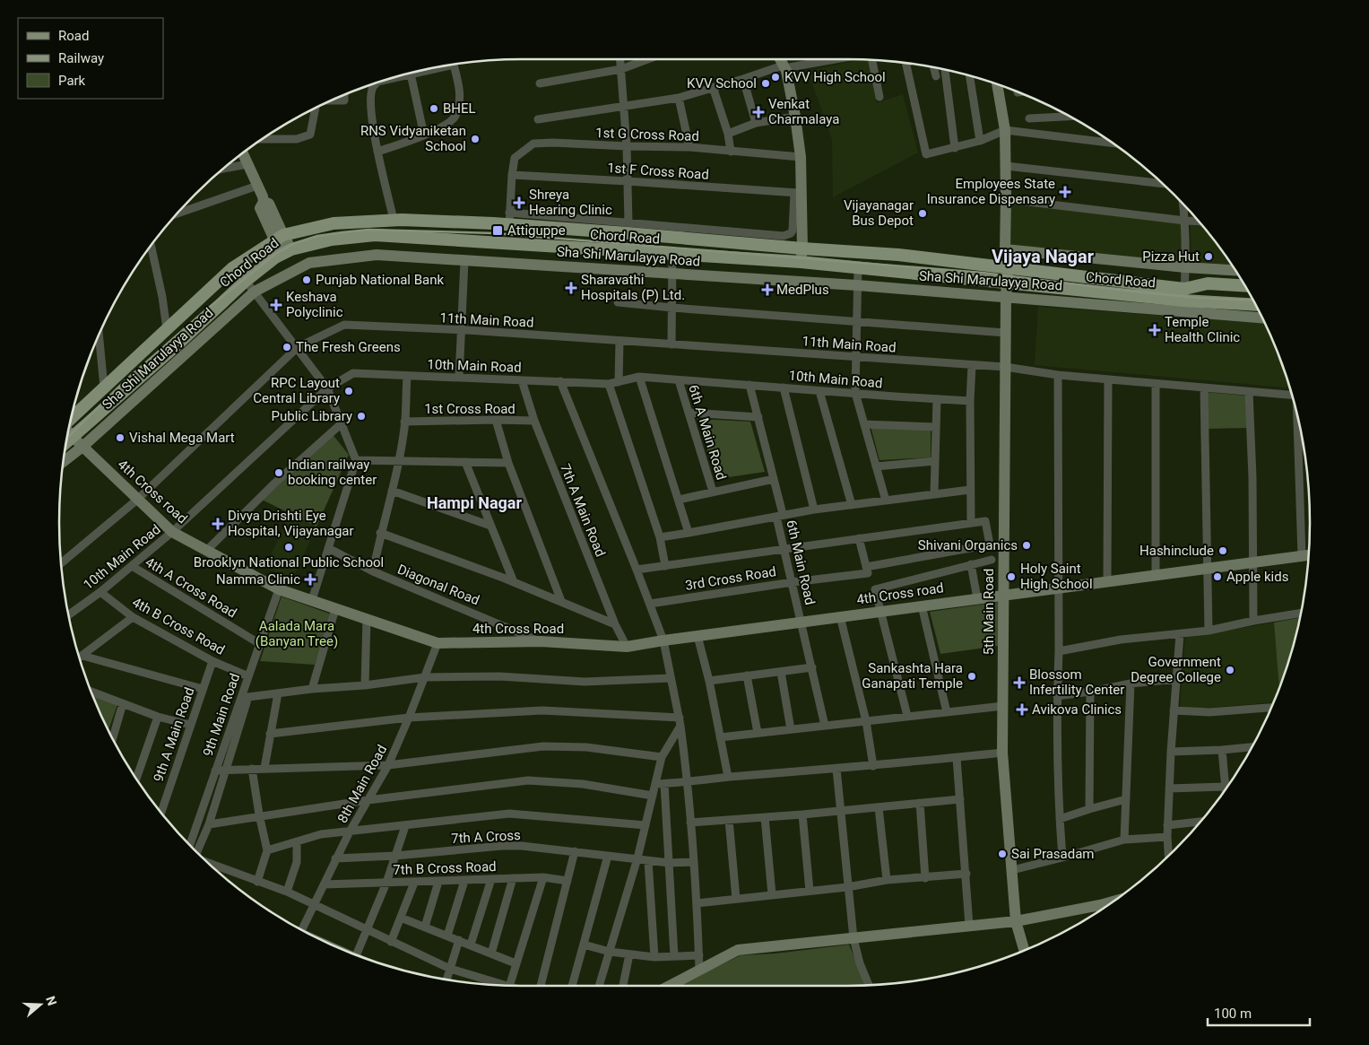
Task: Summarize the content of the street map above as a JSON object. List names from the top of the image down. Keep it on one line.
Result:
{"streets":{"main road":["Chord Road"],"street":["1st G Cross Road","1st F Cross Road","Sha Shi Marulayya Road","11th Main Road","10th Main Road","1st Cross Road","6th A Main Road","4th Cross road","7th A Main Road","6th Main Road","3rd Cross Road","Diagonal Road","4th A Cross Road","5th Main Road","4th B Cross Road","4th Cross Road","9th Main Road","9th A Main Road","8th Main Road","7th A Cross","7th B Cross Road"]},"crossings":[["1st G Cross Road","1st F Cross Road"],["1st G Cross Road","Chord Road"],["Chord Road","Sha Shi Marulayya Road"],["Chord Road","4th Cross road"],["Chord Road","5th Main Road"],["Sha Shi Marulayya Road","4th Cross road"],["Sha Shi Marulayya Road","5th Main Road"],["11th Main Road","4th Cross road"],["11th Main Road","5th Main Road"],["10th Main Road","6th A Main Road"],["10th Main Road","4th Cross road"],["10th Main Road","7th A Main Road"],["10th Main Road","6th Main Road"],["10th Main Road","4th A Cross Road"],["10th Main Road","4th B Cross Road"],["1st Cross Road","7th A Main Road"],["4th Cross road","6th Main Road"],["4th Cross road","5th Main Road"],["4th Cross road","4th Cross Road"],["7th A Main Road","4th Cross Road"],["6th Main Road","3rd Cross Road"],["6th Main Road","4th Cross Road"],["Diagonal Road","4th Cross Road"],["4th A Cross Road","9th Main Road"],["4th B Cross Road","9th Main Road"],["4th B Cross Road","9th A Main Road"],["4th Cross Road","9th Main Road"],["4th Cross Road","8th Main Road"],["8th Main Road","7th A Cross"],["8th Main Road","7th B Cross Road"]],"districts":["Vijaya Nagar","Hampi Nagar"],"parks":["Aalada Mara (Banyan Tree)"],"places":{"other":["KVV High School","KVV School","BHEL","RNS Vidyaniketan School","Vijayanagar Bus Depot","Pizza Hut","Punjab National Bank","The Fresh Greens","RPC Layout Central Library","Public Library","Vishal Mega Mart","Indian railway booking center","Shivani Organics","Brooklyn National Public School","Hashinclude","Holy Saint High School","Apple kids","Government Degree College","Sankashta Hara Ganapati Temple","Sai Prasadam"],"health":["Venkat Charmalaya","Employees State Insurance Dispensary","Shreya Hearing Clinic","Sharavathi Hospitals (P) Ltd.","MedPlus","Keshava Polyclinic","Temple Health Clinic","Divya Drishti Eye Hospital, Vijayanagar","Namma Clinic","Blossom Infertility Center","Avikova Clinics"],"transit":["Attiguppe"]},"legend":["Road","Railway","Park"],"scale_bar":"100 m","north":"right"}
